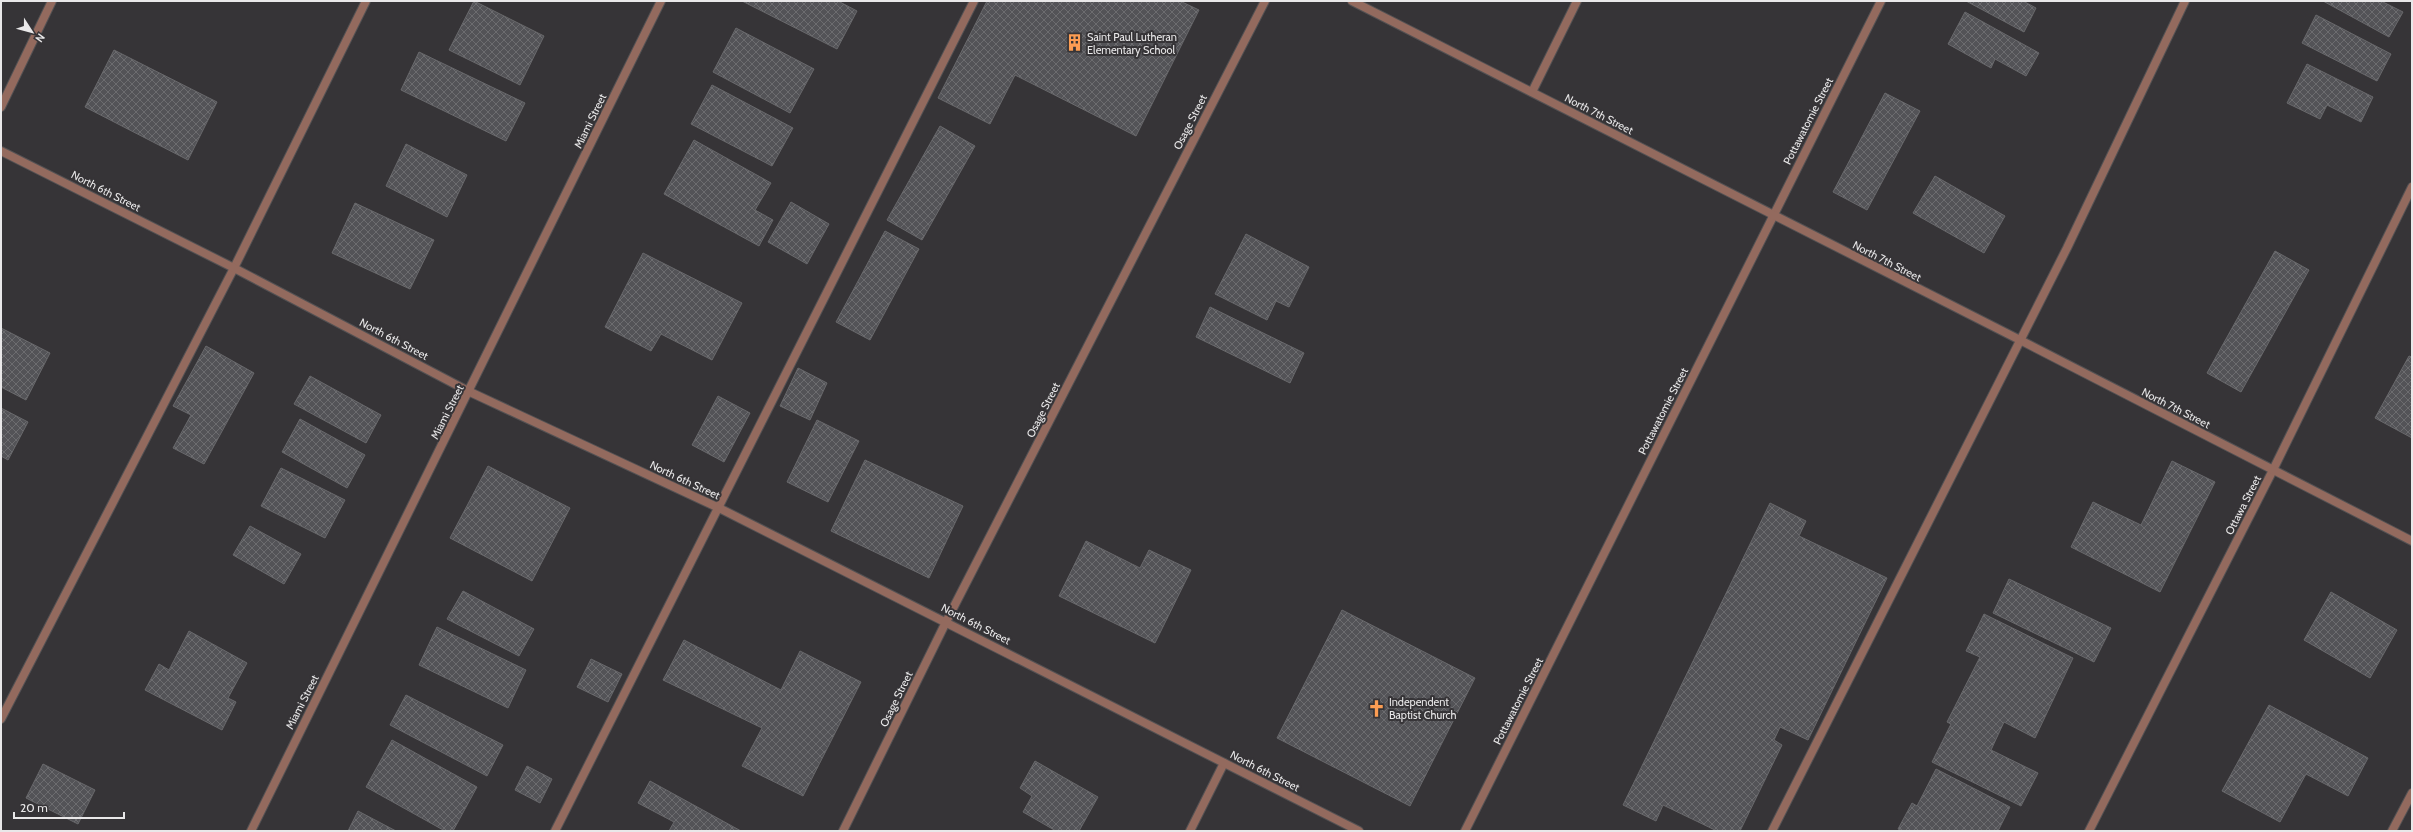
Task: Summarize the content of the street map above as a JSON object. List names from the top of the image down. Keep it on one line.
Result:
{"streets":{"street":["North 7th Street","Miami Street","Pottawatomie Street","Osage Street","North 6th Street","Ottawa Street"]},"crossings":[["North 7th Street","Pottawatomie Street"],["North 7th Street","Ottawa Street"],["Miami Street","North 6th Street"],["Osage Street","North 6th Street"]],"places":{"building":["Saint Paul Lutheran Elementary School"],"church":["Independent Baptist Church"]},"scale_bar":"20 m","north":"bottom right"}
